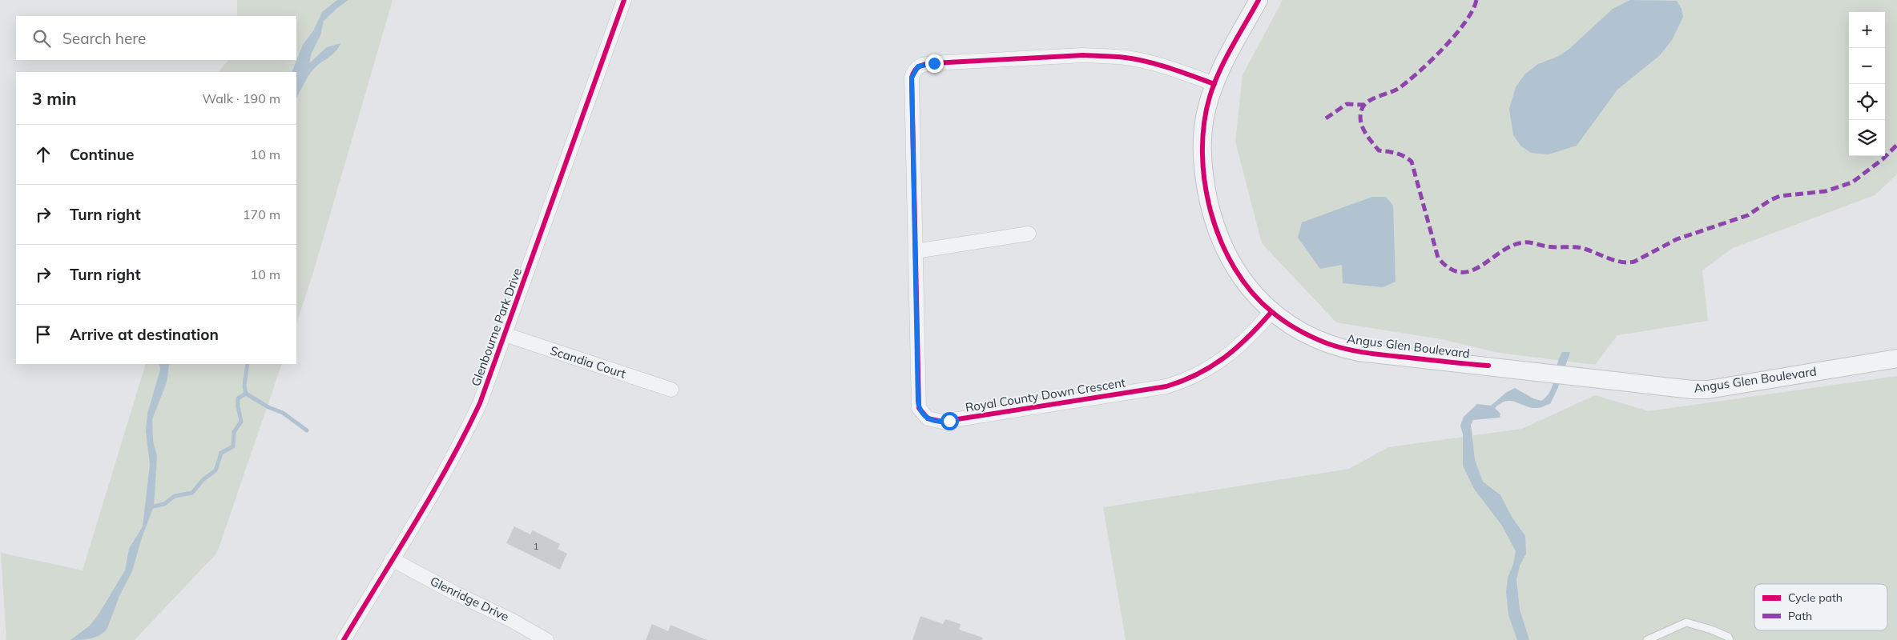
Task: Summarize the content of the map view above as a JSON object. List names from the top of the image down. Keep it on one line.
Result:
{"streets":{"street":["Glenbourne Park Drive","Angus Glen Boulevard","Scandia Court","Royal County Down Crescent","Glenridge Drive"]},"crossings":[["Glenbourne Park Drive","Scandia Court"],["Glenbourne Park Drive","Glenridge Drive"],["Angus Glen Boulevard","Royal County Down Crescent"]],"house_numbers":["1"],"legend":["Cycle path","Path"],"page":{"map_buttons":["+","−"],"search":"Search here","heading":["3 min","Walk · 190 m"],"list":[["Continue","10 m"],["Turn right","170 m"],["Turn right","10 m"],"Arrive at destination"]}}
